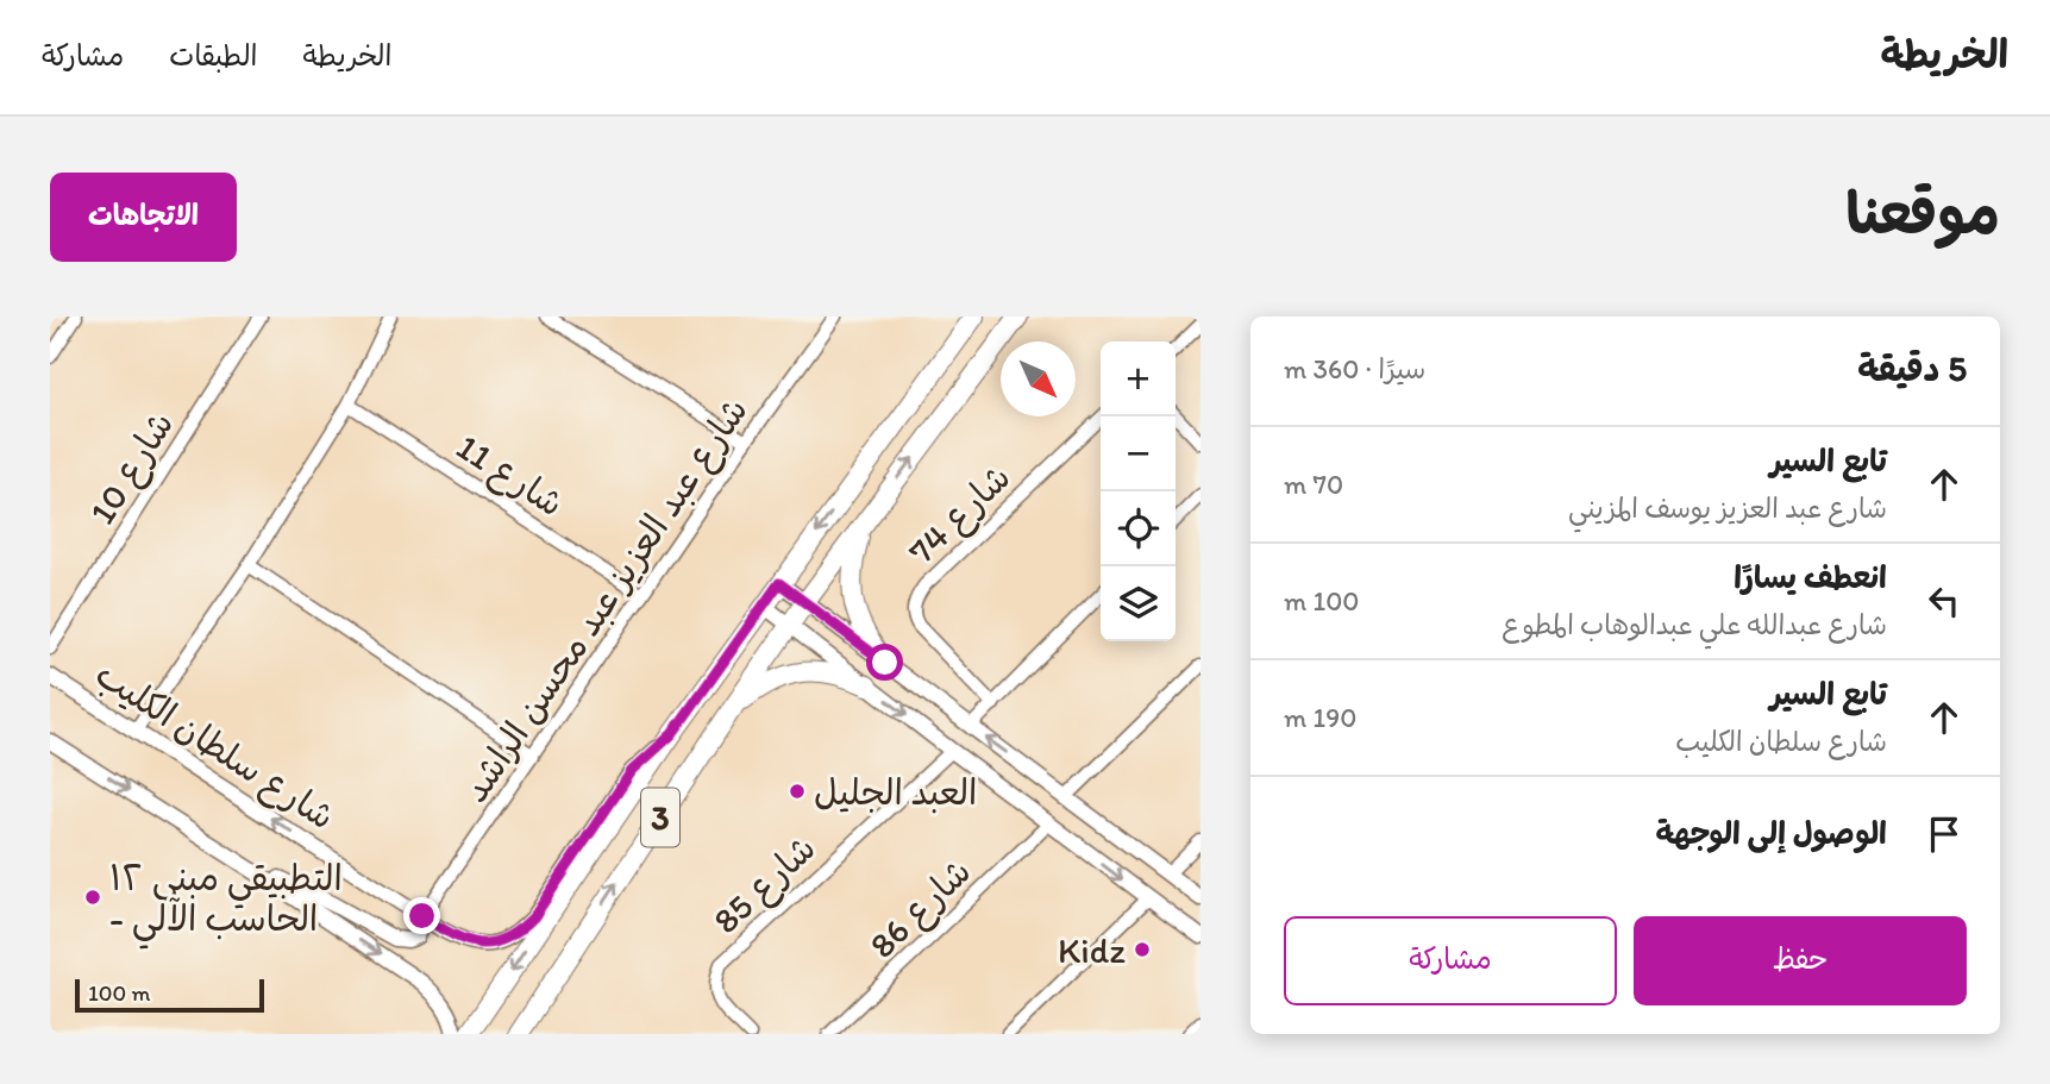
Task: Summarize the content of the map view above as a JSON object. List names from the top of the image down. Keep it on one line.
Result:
{"streets":{"main road":["3"],"street":["شارع 10","شارع 11","شارع 74","شارع عبد العزيز عبد محسن الراشد","شارع سلطان الكليب","شارع 85","شارع 86"]},"crossings":[["شارع 11","شارع عبد العزيز عبد محسن الراشد"],["شارع عبد العزيز عبد محسن الراشد","شارع سلطان الكليب"],["شارع سلطان الكليب","3"]],"places":["العبد الجليل","التطبيقي مبنى ١٢ - الحاسب الآلي","Kidz"],"scale_bar":"100 m","north":"bottom right","page":{"header":"الخريطة","nav":["الخريطة","الطبقات","مشاركة"],"title":"موقعنا","buttons":["الاتجاهات",["حفظ","مشاركة"]],"heading":["5 دقيقة","سيرًا · 360 m"],"map_buttons":["+","−"],"list":[["تابع السير","شارع عبد العزيز يوسف المزيني","70 m"],["انعطف يسارًا","شارع عبدالله علي عبدالوهاب المطوع","100 m"],["تابع السير","شارع سلطان الكليب","190 m"],"الوصول إلى الوجهة"],"scale":"100 m"}}
